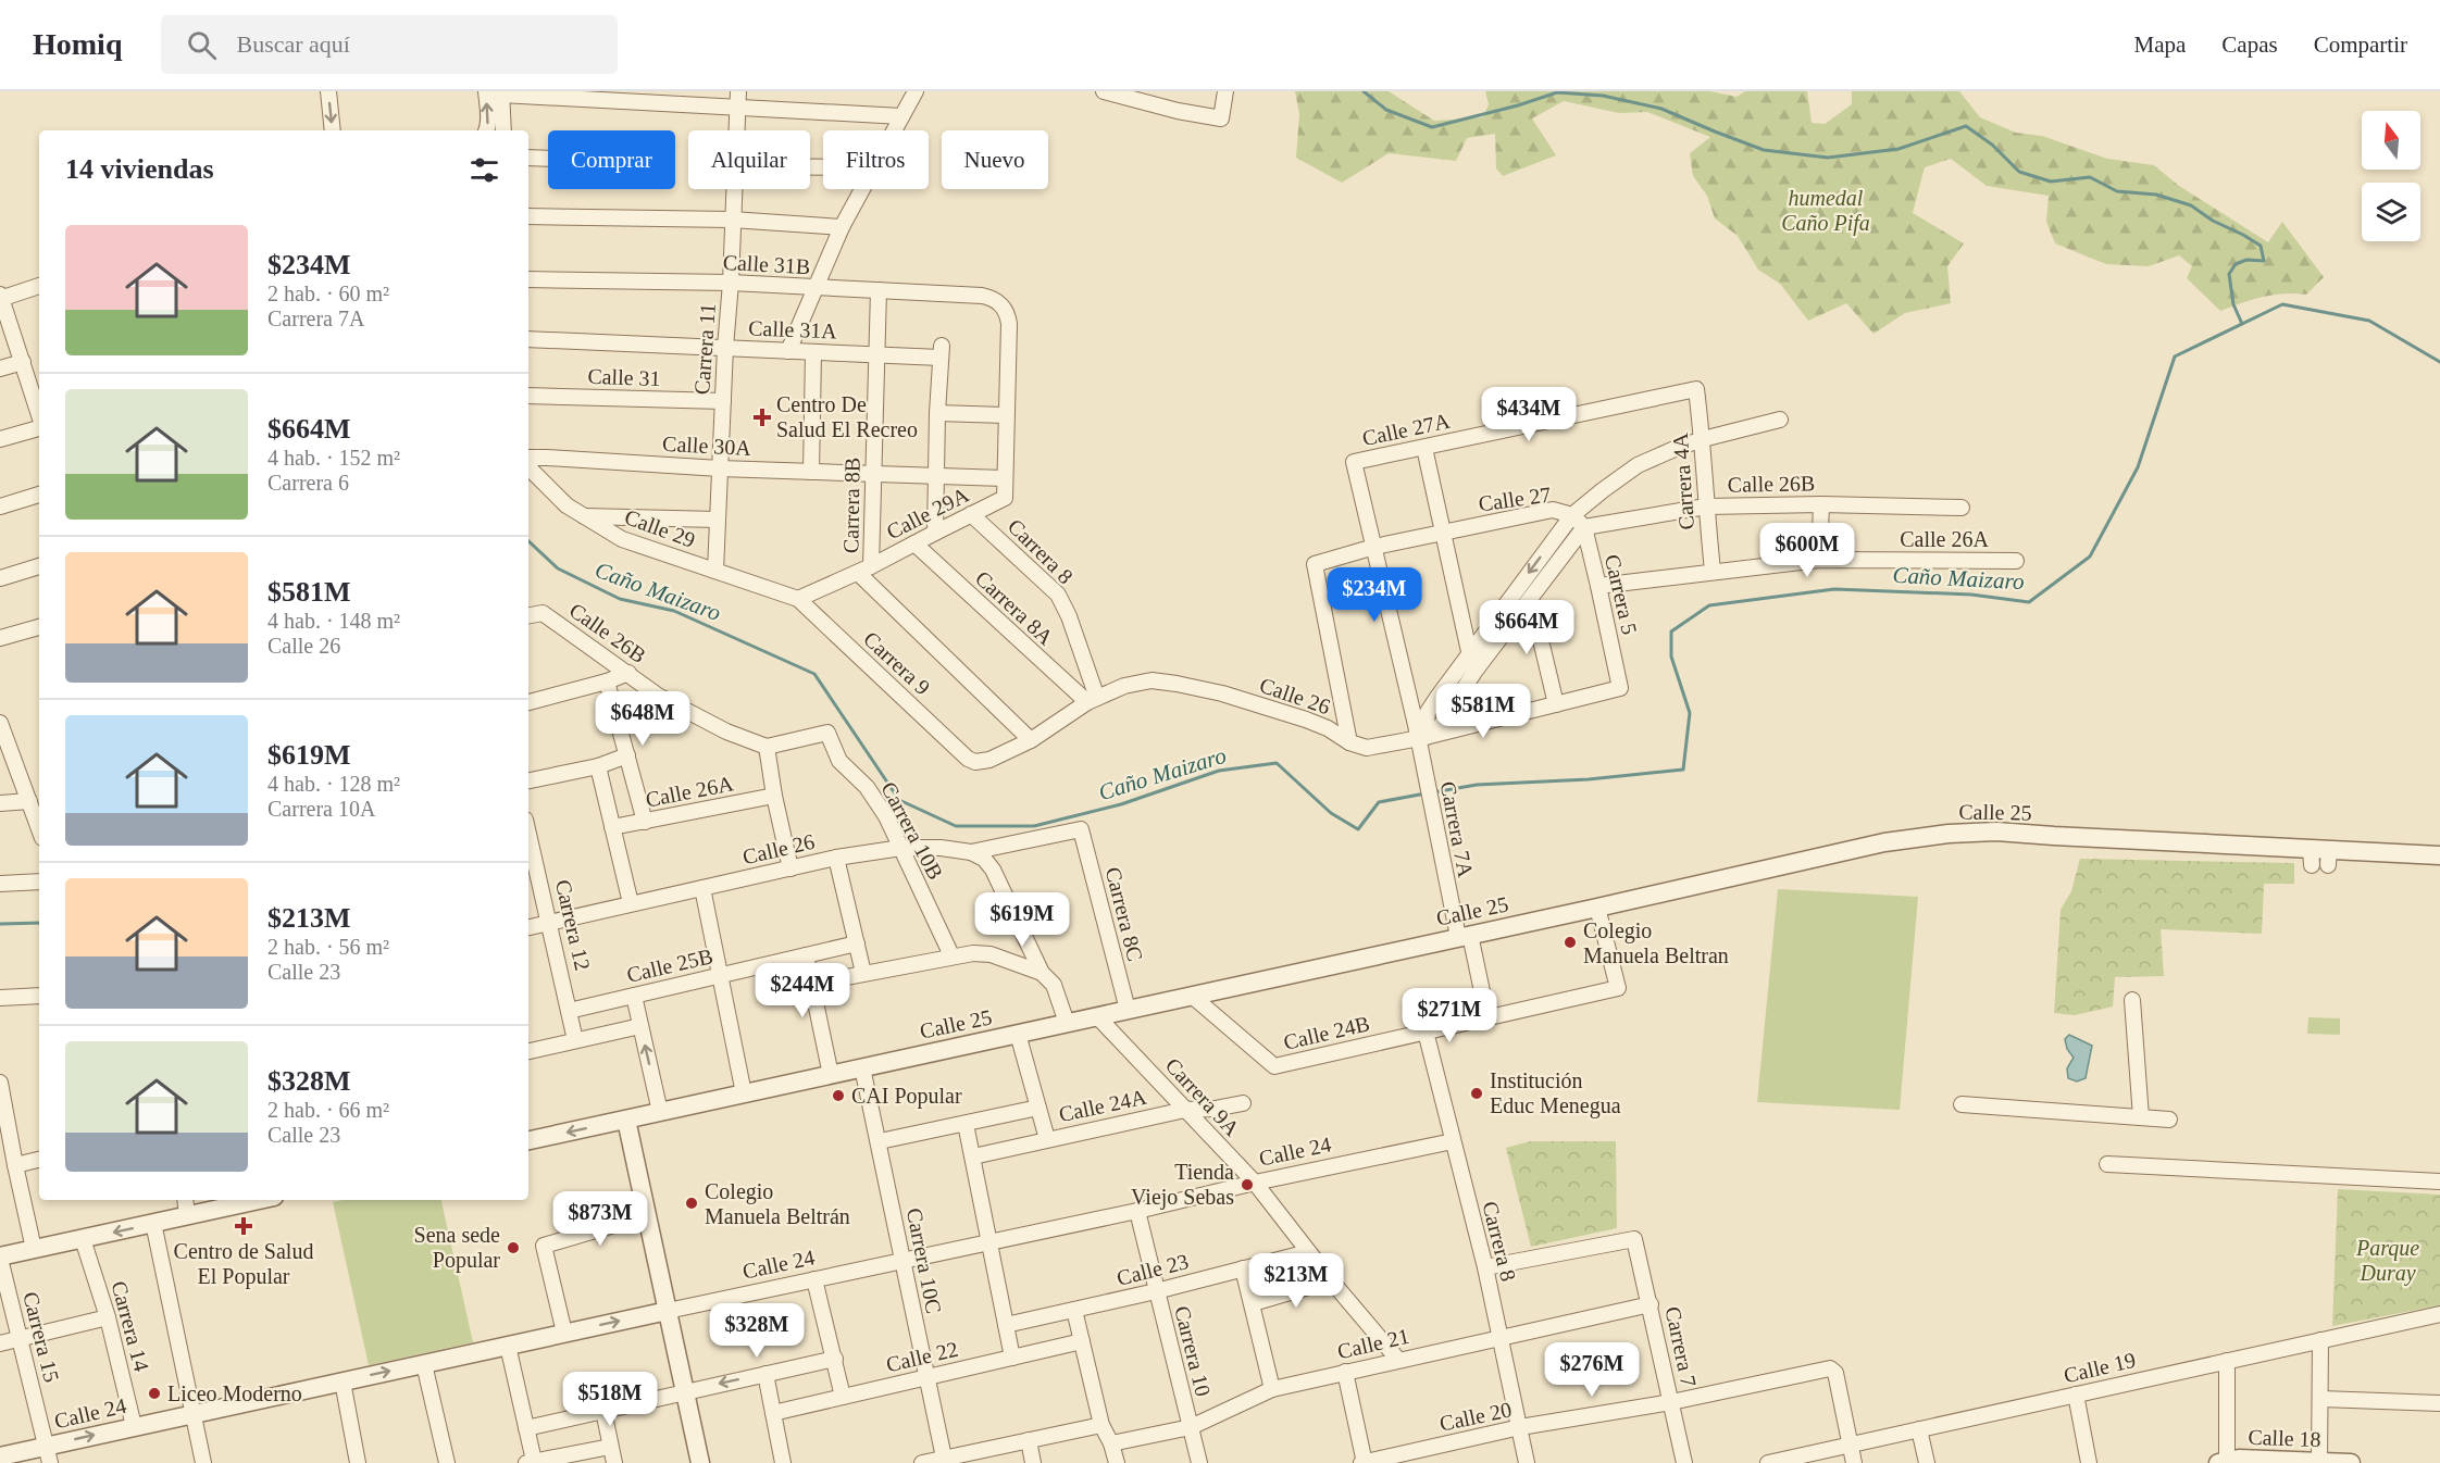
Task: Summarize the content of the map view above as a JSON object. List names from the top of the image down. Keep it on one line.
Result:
{"streets":{"street":["Calle 31B","Calle 31A","Carrera 11","Calle 31","Calle 27A","Calle 30A","Carrera 4A","Calle 26B","Calle 27","Carrera 8B","Calle 29A","Calle 29","Calle 26A","Carrera 8","Carrera 5","Carrera 8A","Carrera 9","Calle 26","Calle 25","Carrera 7A","Carrera 10B","Carrera 8C","Carrera 12","Calle 25B","Calle 24B","Carrera 9A","Calle 24A","Calle 24","Carrera 10C","Calle 23","Carrera 14","Carrera 15","Calle 21","Carrera 7","Carrera 10","Calle 22","Calle 19","Calle 20","Calle 18"]},"crossings":[["Calle 31B","Carrera 11"],["Calle 31B","Carrera 8B"],["Calle 31A","Carrera 11"],["Calle 31A","Carrera 8B"],["Carrera 11","Calle 31"],["Carrera 11","Calle 30A"],["Carrera 11","Calle 29"],["Calle 27A","Carrera 4A"],["Calle 27A","Carrera 7A"],["Calle 30A","Carrera 8B"],["Calle 30A","Calle 29A"],["Carrera 4A","Calle 26B"],["Carrera 4A","Calle 27"],["Carrera 4A","Calle 26A"],["Calle 26B","Carrera 5"],["Calle 26B","Carrera 10B"],["Calle 27","Calle 26"],["Calle 27","Carrera 7A"],["Carrera 8B","Calle 29A"],["Carrera 8B","Calle 26"],["Calle 29A","Calle 29"],["Calle 29A","Carrera 8"],["Calle 29A","Carrera 8A"],["Calle 29A","Carrera 9"],["Calle 29","Carrera 9"],["Calle 26A","Carrera 5"],["Carrera 8","Carrera 8A"],["Carrera 8","Calle 26"],["Carrera 8","Calle 24B"],["Carrera 8","Calle 24"],["Carrera 8","Calle 21"],["Carrera 8","Carrera 7"],["Carrera 8","Calle 20"],["Carrera 5","Calle 26"],["Carrera 8A","Calle 26"],["Carrera 9","Calle 26"],["Calle 26","Carrera 7A"],["Calle 26","Carrera 10B"],["Calle 26","Carrera 8C"],["Calle 26","Carrera 12"],["Calle 25","Carrera 7A"],["Calle 25","Carrera 8C"],["Calle 25","Calle 24B"],["Calle 25","Carrera 9A"],["Calle 25","Carrera 10C"],["Carrera 7A","Calle 24B"],["Carrera 12","Calle 25B"],["Carrera 9A","Calle 24A"],["Carrera 9A","Calle 24"],["Carrera 9A","Calle 23"],["Carrera 9A","Calle 21"],["Calle 24","Carrera 10C"],["Calle 24","Carrera 14"],["Calle 24","Carrera 15"],["Calle 24","Carrera 10"],["Carrera 10C","Calle 22"],["Calle 23","Carrera 10"],["Calle 21","Carrera 7"],["Calle 21","Carrera 10"],["Carrera 7","Calle 20"],["Calle 19","Calle 20"]],"water":["Caño Maizaro"],"parks":["humedal Caño Pifa","Parque Duray"],"places":{"health":["Centro De Salud El Recreo","Centro de Salud El Popular"],"other":["Colegio Manuela Beltran","Institución Educ Menegua","CAI Popular","Tienda Viejo Sebas","Colegio Manuela Beltrán","Sena sede Popular","Liceo Moderno"]},"north":"top","page":{"header":"Homiq","search":"Buscar aquí","nav":["Mapa","Capas","Compartir"],"chip":["Comprar","Alquilar","Filtros","Nuevo"],"heading":"14 viviendas","list":[{"name":"$234M","note":"2 hab. · 60 m² · Carrera 7A"},{"name":"$664M","note":"4 hab. · 152 m² · Carrera 6"},{"name":"$581M","note":"4 hab. · 148 m² · Calle 26"},{"name":"$619M","note":"4 hab. · 128 m² · Carrera 10A"},{"name":"$213M","note":"2 hab. · 56 m² · Calle 23"},{"name":"$328M","note":"2 hab. · 66 m² · Calle 23"}],"price":["$434M","$600M","$234M","$664M","$581M","$648M","$619M","$244M","$271M","$873M","$213M","$328M","$276M","$518M"]}}
